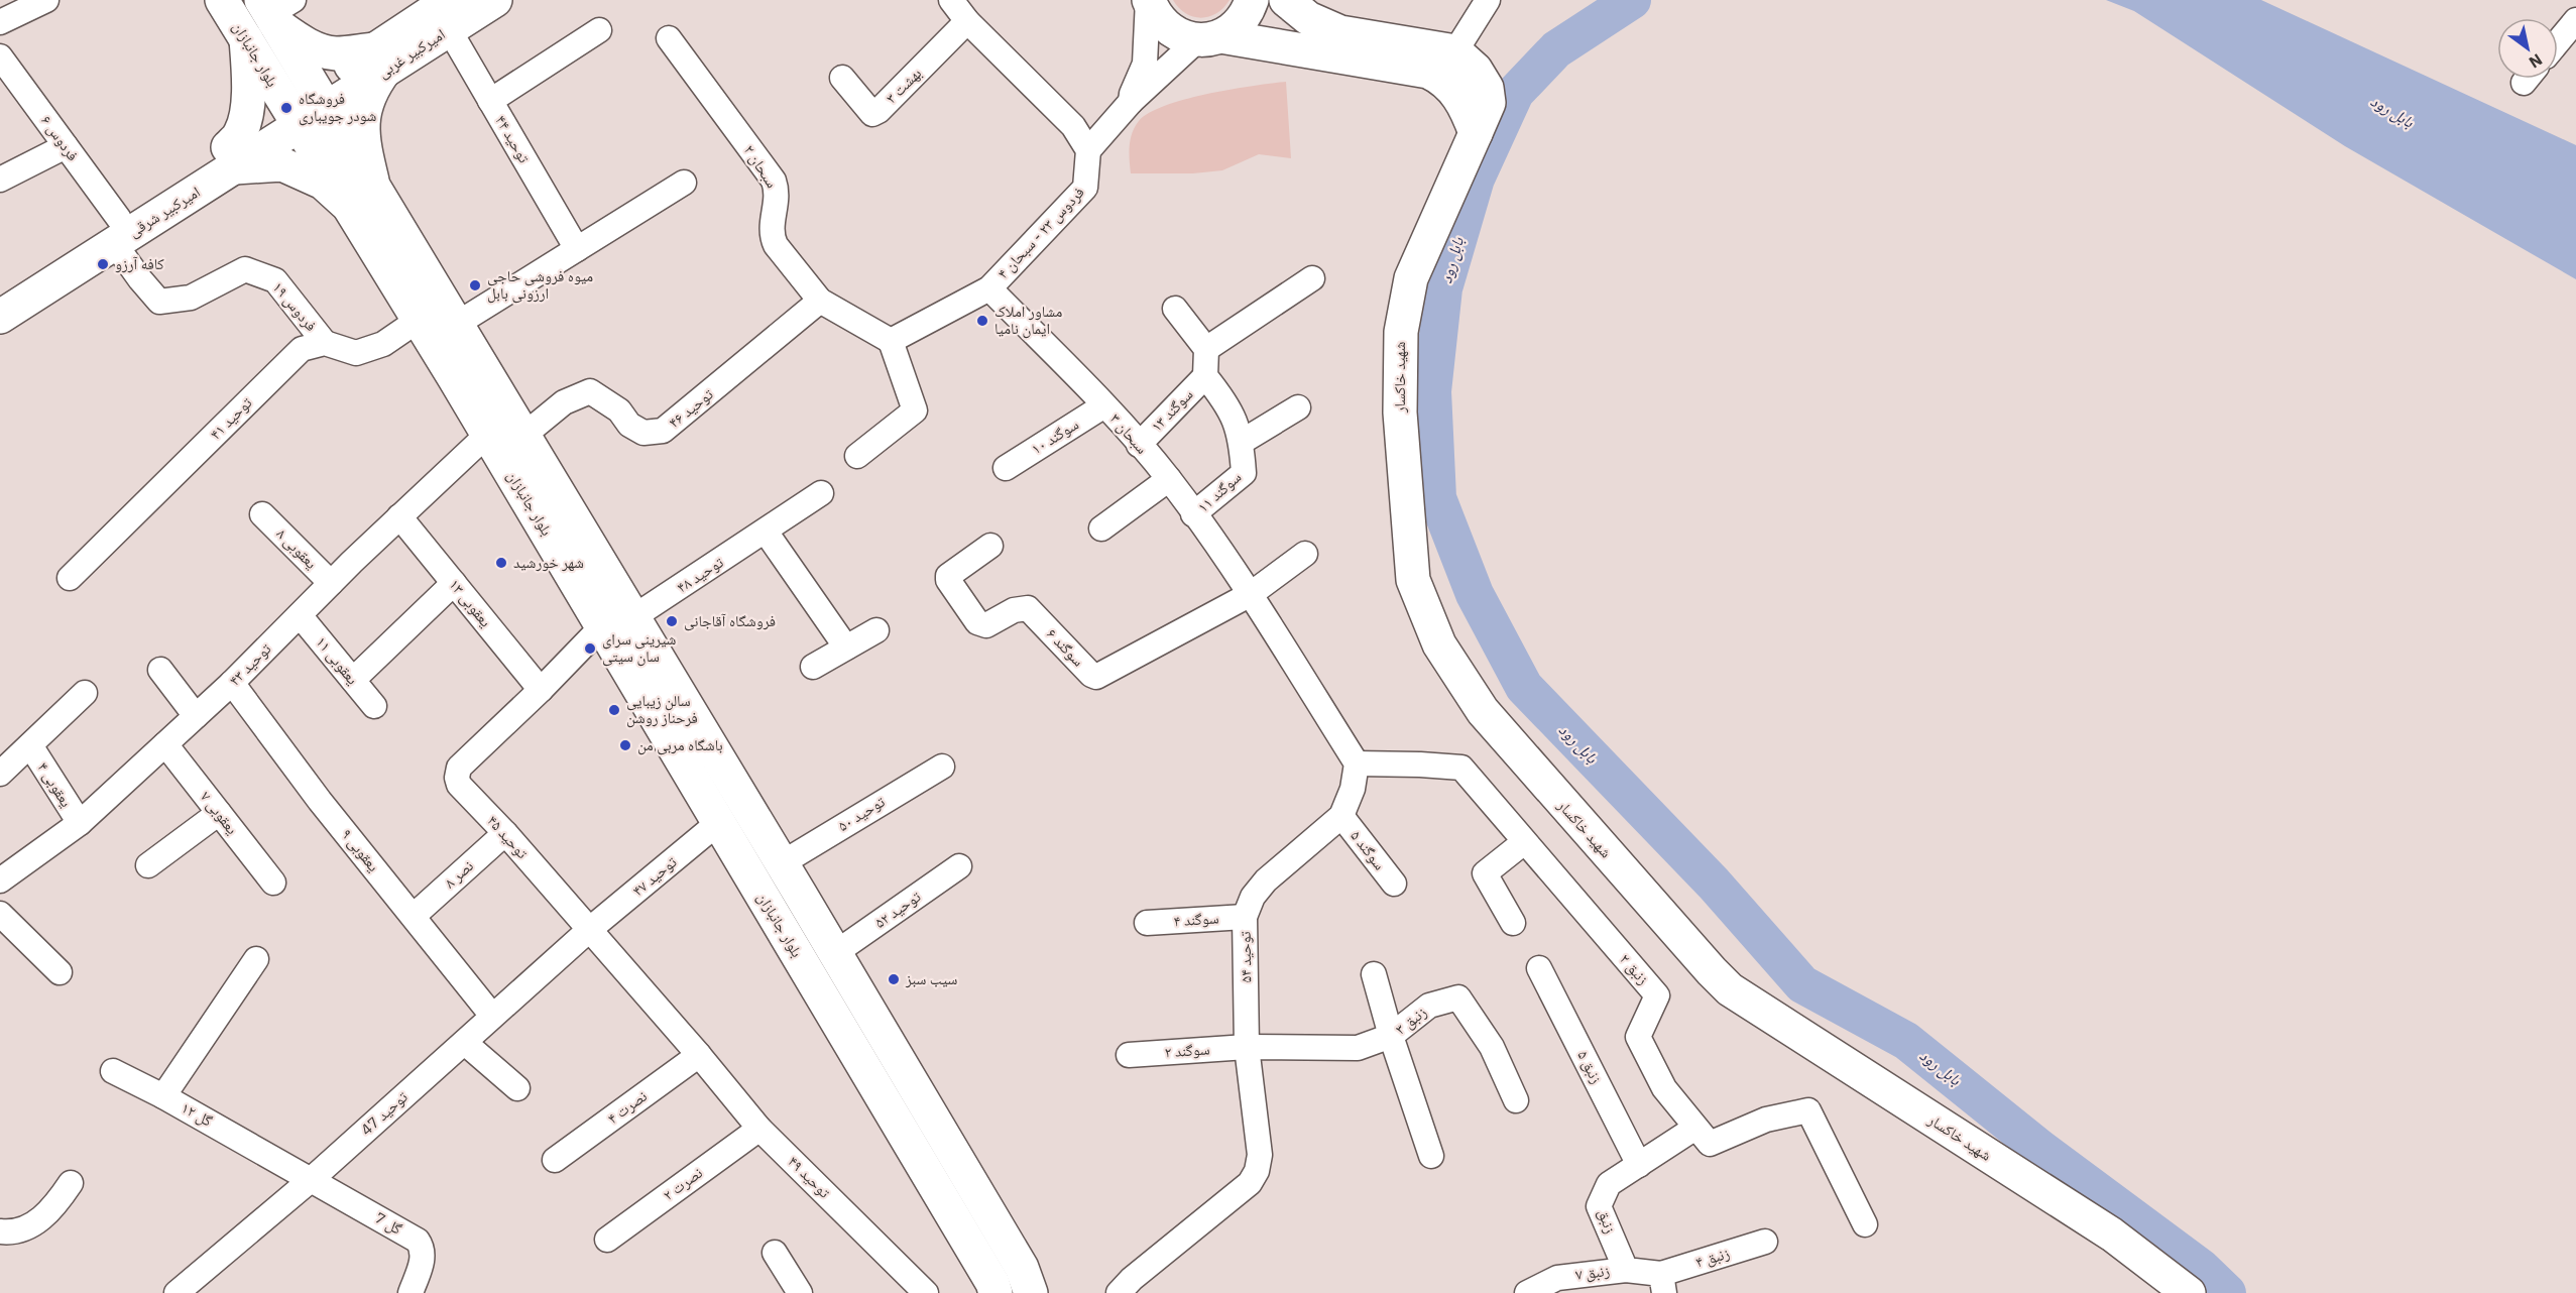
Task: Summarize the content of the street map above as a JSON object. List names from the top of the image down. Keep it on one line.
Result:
{"streets":{"main road":["امیرکبیر غربی","بلوار جانبازان","امیرکبیر شرقی","شهید خاکسار"],"street":["بهشت ۳","فردوس ۶","توحید ۴۴","سبحان ۲","فردوس ۲۳ - سبحان ۴","فردوس ۱۹","توحید ۴۶","سوگند ۱۳","توحید ۴۱","سبحان ۳","سوگند ۱۰","سوگند ۱۱","یعقوبی ۸","توحید ۴۸","یعقوبی ۱۳","سوگند ۶","یعقوبی ۱۱","توحید ۴۳","یعقوبی ۴","یعقوبی ۷","توحید ۵۰","توحید ۴۵","یعقوبی ۹","سوگند ۵","نصر ۸","توحید ۴۷","توحید ۵۲","سوگند ۴","توحید ۵۴","زنبق ۲","زنبق ۳","سوگند ۲","زنبق ۵","نصرت ۴","توحید 47","گل ۱۲","توحید ۴۹","نصرت ۲","زنبق","گل 7","زنبق ۴","زنبق ۷"]},"crossings":[["امیرکبیر غربی","بلوار جانبازان"],["امیرکبیر غربی","توحید ۴۴"],["امیرکبیر غربی","امیرکبیر شرقی"],["بلوار جانبازان","امیرکبیر شرقی"],["بلوار جانبازان","توحید ۴۶"],["بلوار جانبازان","توحید ۴۸"],["بلوار جانبازان","توحید ۴۳"],["بلوار جانبازان","توحید ۵۰"],["بلوار جانبازان","توحید ۴۵"],["بلوار جانبازان","توحید ۴۷"],["بلوار جانبازان","توحید ۵۲"],["فردوس ۶","امیرکبیر شرقی"],["فردوس ۶","فردوس ۱۹"],["سبحان ۲","توحید ۴۶"],["امیرکبیر شرقی","فردوس ۱۹"],["فردوس ۲۳ - سبحان ۴","سبحان ۳"],["فردوس ۱۹","توحید ۴۱"],["سوگند ۱۳","سبحان ۳"],["سوگند ۱۳","سوگند ۱۱"],["سبحان ۳","سوگند ۱۰"],["سبحان ۳","سوگند ۱۱"],["سبحان ۳","سوگند ۶"],["یعقوبی ۸","توحید ۴۳"],["یعقوبی ۱۳","توحید ۴۳"],["یعقوبی ۱۳","توحید ۴۵"],["یعقوبی ۱۱","توحید ۴۳"],["توحید ۴۳","یعقوبی ۴"],["توحید ۴۳","یعقوبی ۷"],["توحید ۴۳","یعقوبی ۹"],["توحید ۴۵","نصر ۸"],["توحید ۴۵","توحید ۴۷"],["توحید ۴۵","نصرت ۴"],["توحید ۴۵","توحید 47"],["توحید ۴۵","توحید ۴۹"],["یعقوبی ۹","نصر ۸"],["یعقوبی ۹","توحید 47"],["سوگند ۵","توحید ۵۴"],["توحید ۴۷","توحید 47"],["سوگند ۴","توحید ۵۴"],["توحید ۵۴","زنبق ۲"],["توحید ۵۴","زنبق ۳"],["توحید ۵۴","سوگند ۲"],["زنبق ۲","زنبق"],["زنبق ۳","سوگند ۲"],["زنبق ۵","زنبق"],["نصرت ۴","توحید ۴۹"],["توحید 47","گل ۱۲"],["توحید 47","گل 7"],["گل ۱۲","گل 7"],["توحید ۴۹","نصرت ۲"],["زنبق","زنبق ۷"]],"water":["بابل رود"],"places":["فروشگاه شودر جویباری","کافه آرزو","میوه فروشی حاجی ارزونی بابل","مشاور املاک ایمان نامیا","شهر خورشید","فروشگاه آقاجانی","شیرینی سرای سان سیتی","سالن زیبایی فرحناز روشن","باشگاه مربی من","سیب سبز"],"north":"bottom right"}
